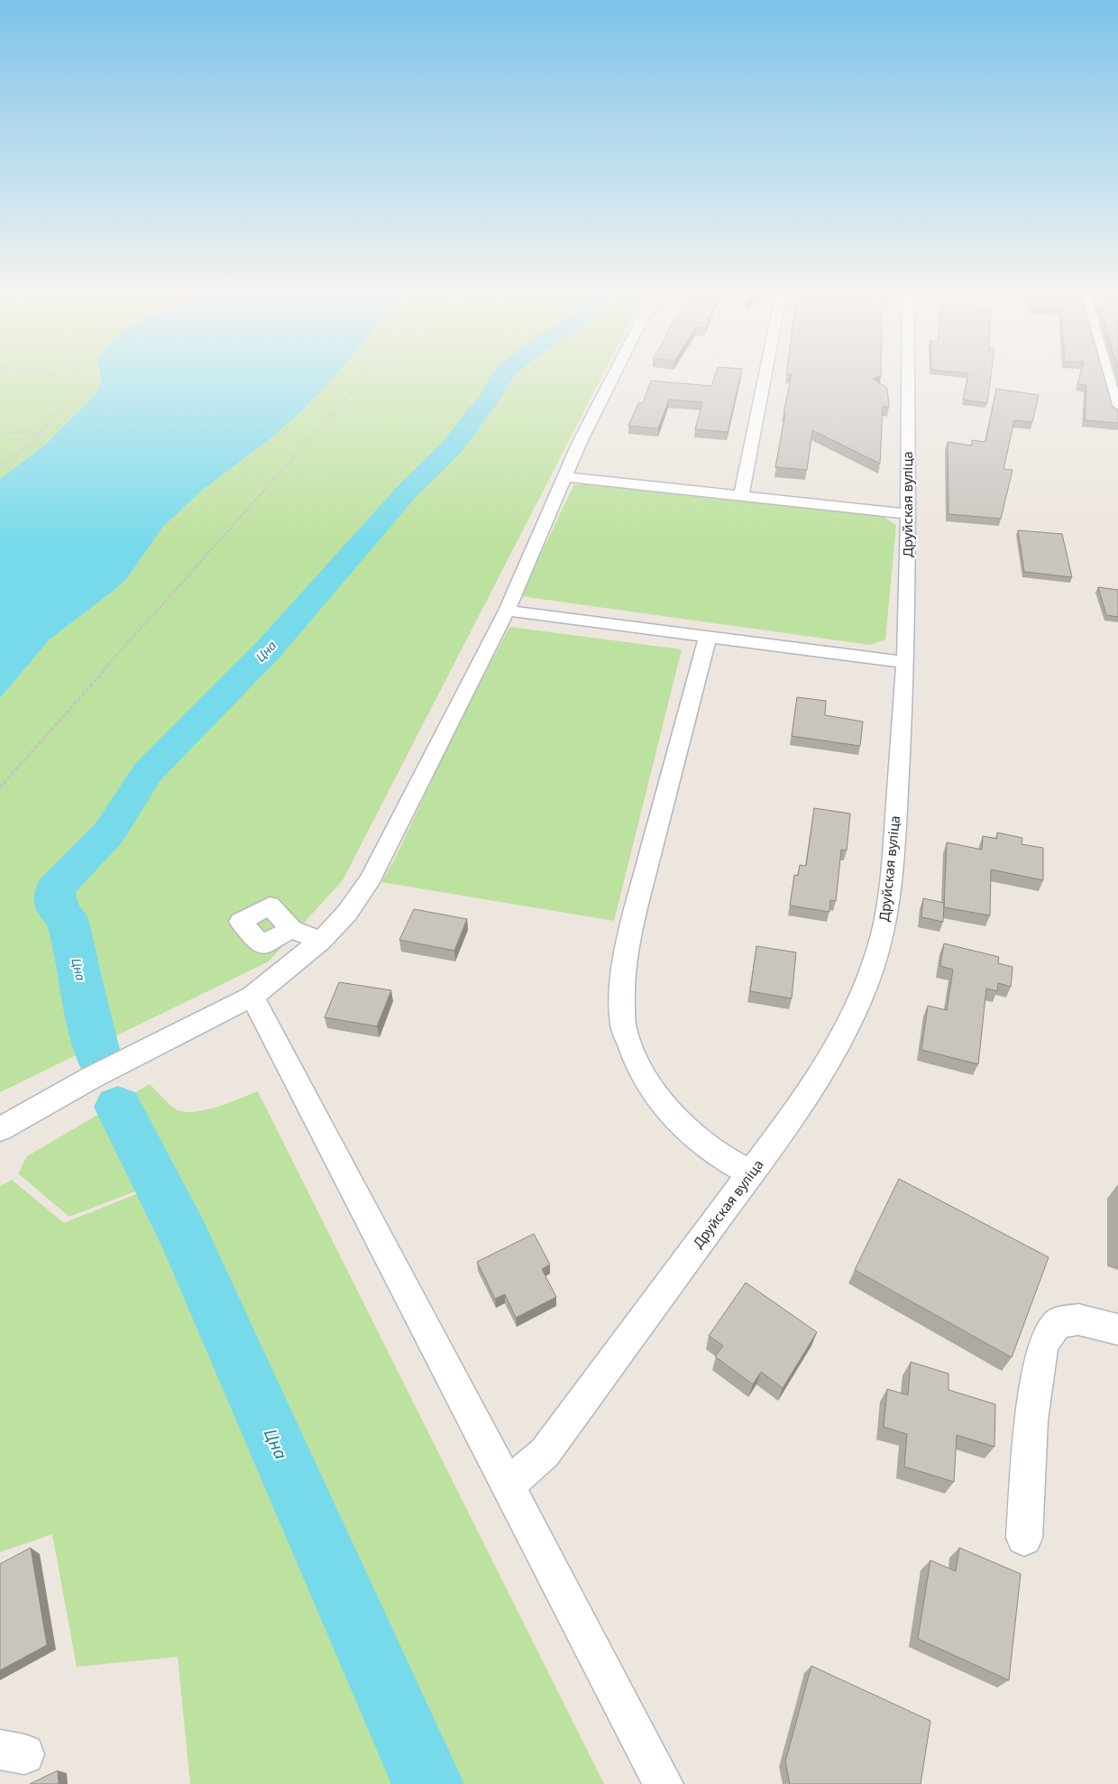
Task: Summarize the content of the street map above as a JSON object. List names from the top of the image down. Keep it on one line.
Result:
{"streets":{"street":["Друйская вуліца"]},"water":["Цна"]}
